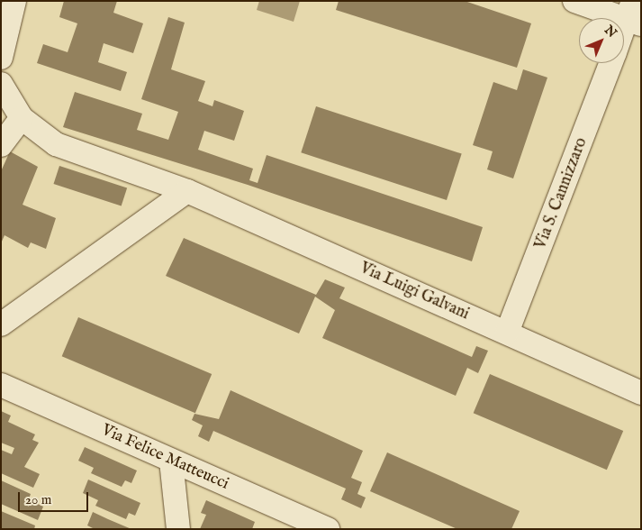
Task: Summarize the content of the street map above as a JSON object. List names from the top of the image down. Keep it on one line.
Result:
{"streets":{"street":["Via S. Cannizzaro","Via Luigi Galvani","Via Felice Matteucci"]},"crossings":[["Via S. Cannizzaro","Via Luigi Galvani"]],"scale_bar":"20 m","north":"top right"}
